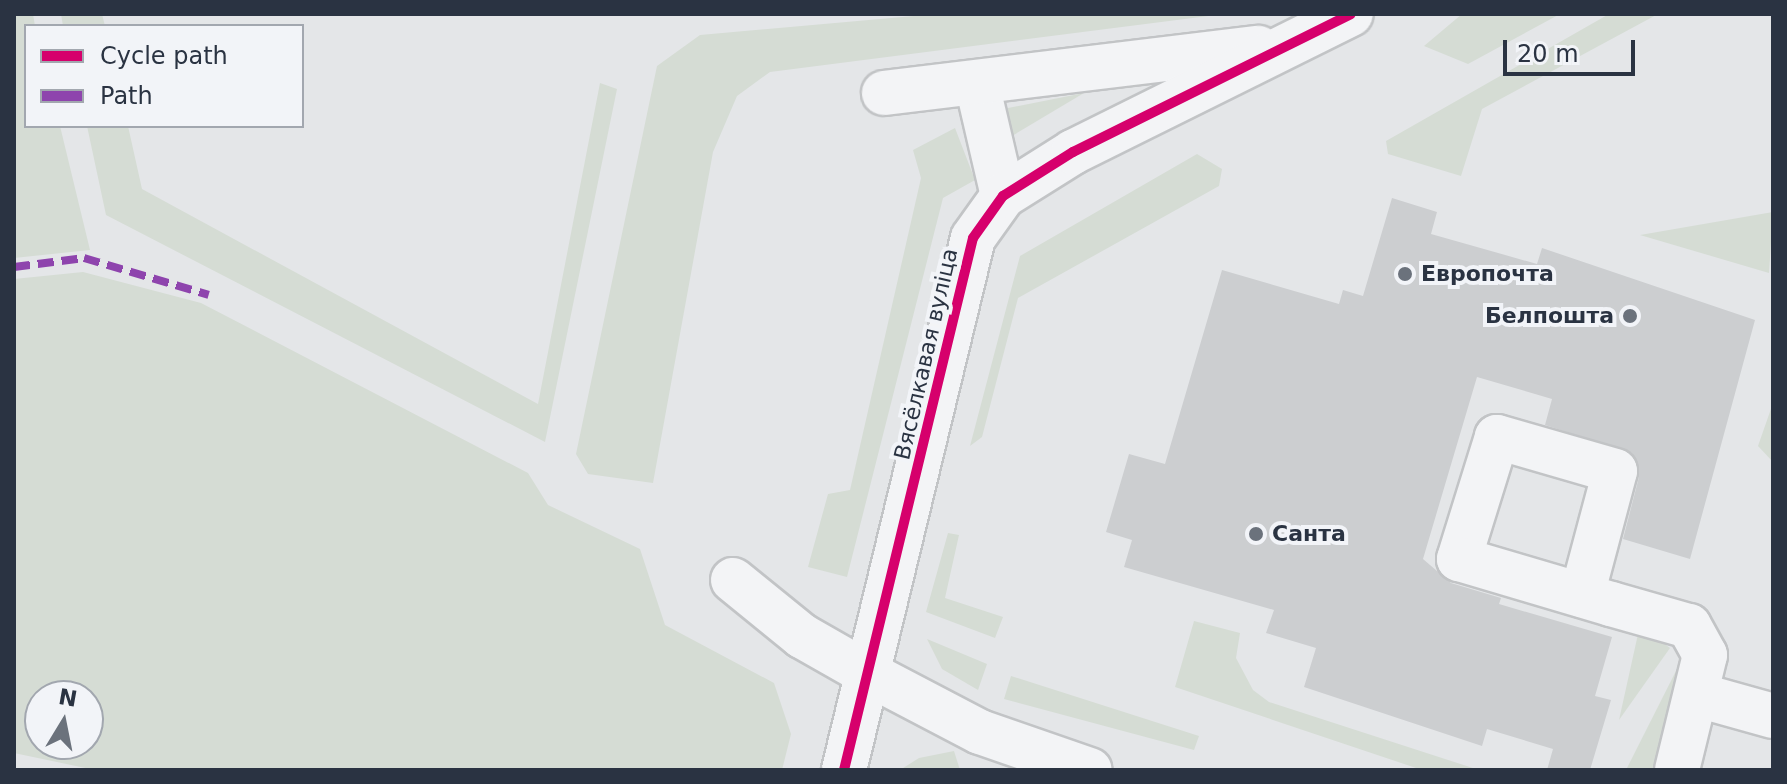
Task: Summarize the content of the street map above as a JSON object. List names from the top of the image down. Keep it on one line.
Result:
{"streets":{"street":["Вясёлкавая вуліца"]},"places":["Европочта","Белпошта","Санта"],"legend":["Cycle path","Path"],"scale_bar":"20 m","north":"top"}
